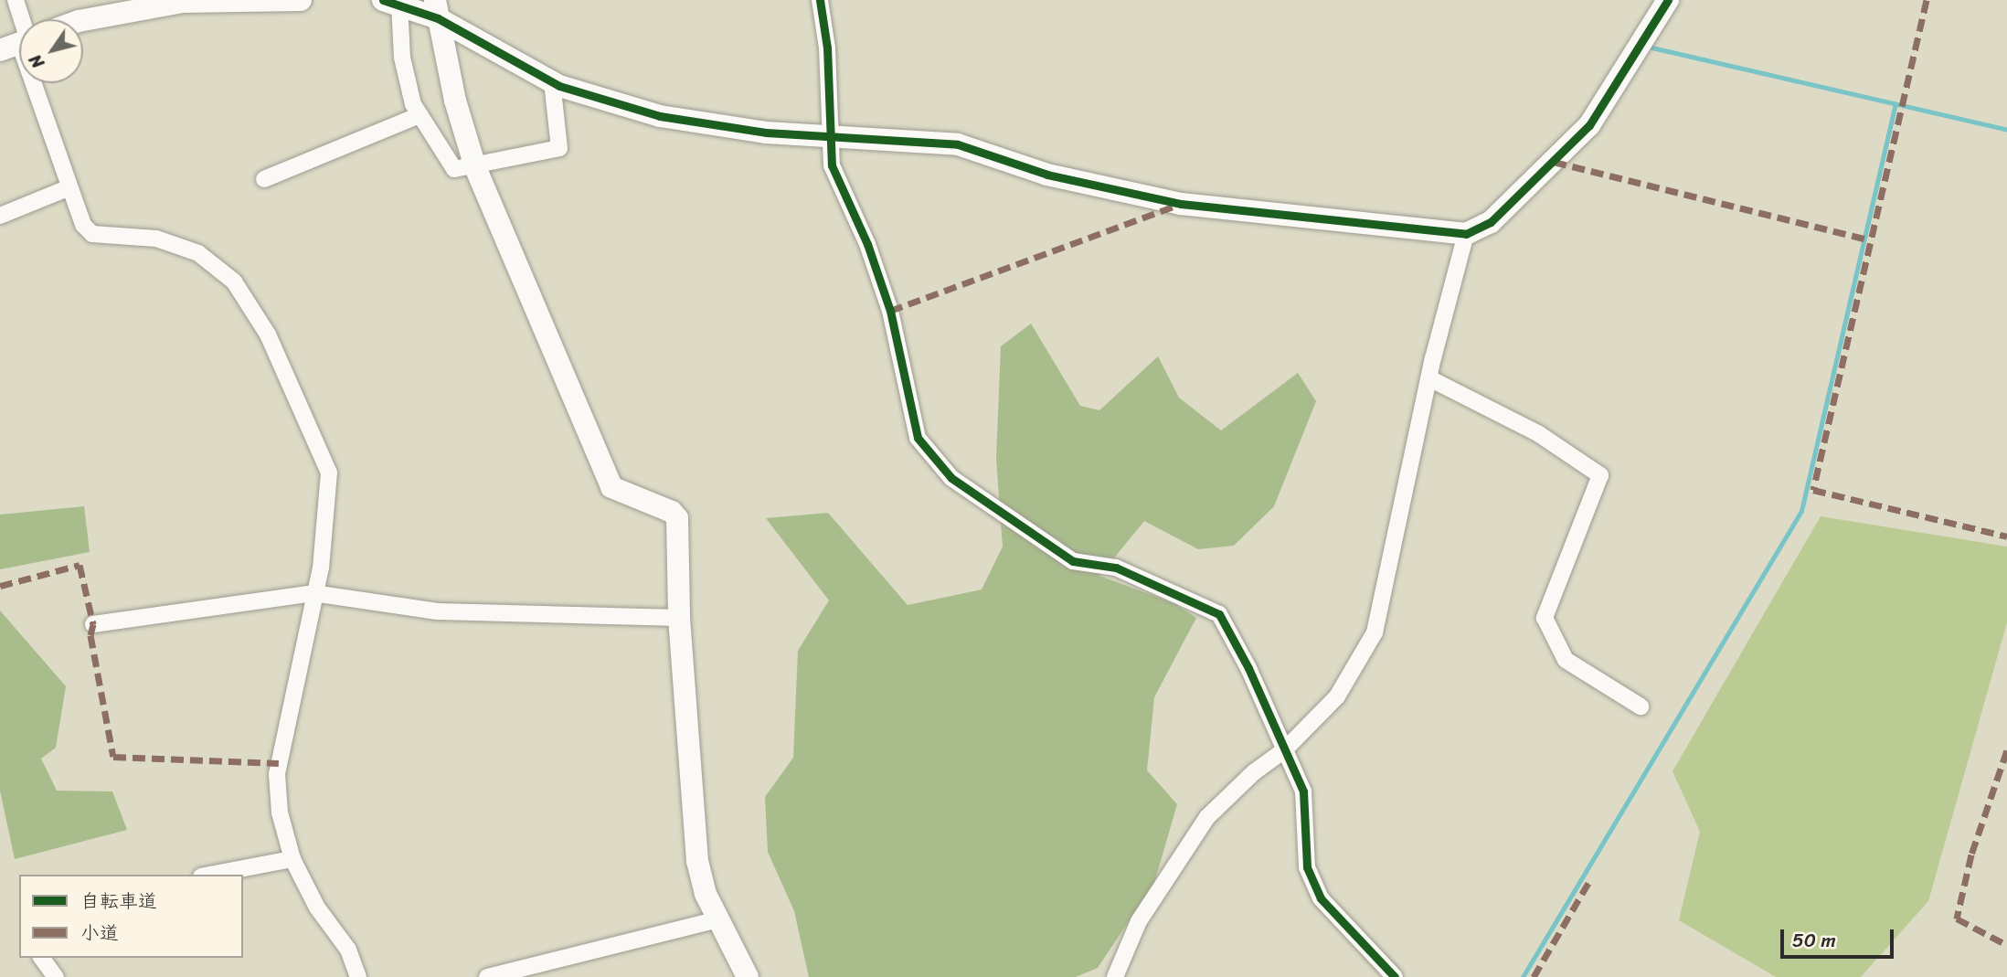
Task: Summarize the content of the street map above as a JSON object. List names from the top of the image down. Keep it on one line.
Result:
{"legend":["自転車道","小道"],"scale_bar":"50 m","north":"bottom left"}
